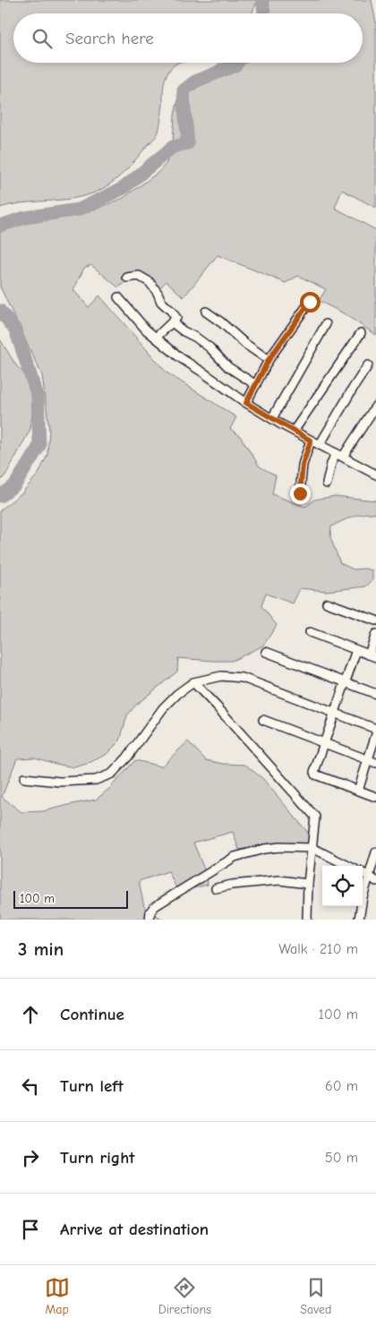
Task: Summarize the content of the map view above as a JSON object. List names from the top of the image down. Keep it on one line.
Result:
{"scale_bar":"100 m","page":{"search":"Search here","scale":"100 m","heading":["3 min","Walk · 210 m"],"list":[["Continue","100 m"],["Turn left","60 m"],["Turn right","50 m"],"Arrive at destination"],"nav":["Map","Directions","Saved"]}}
